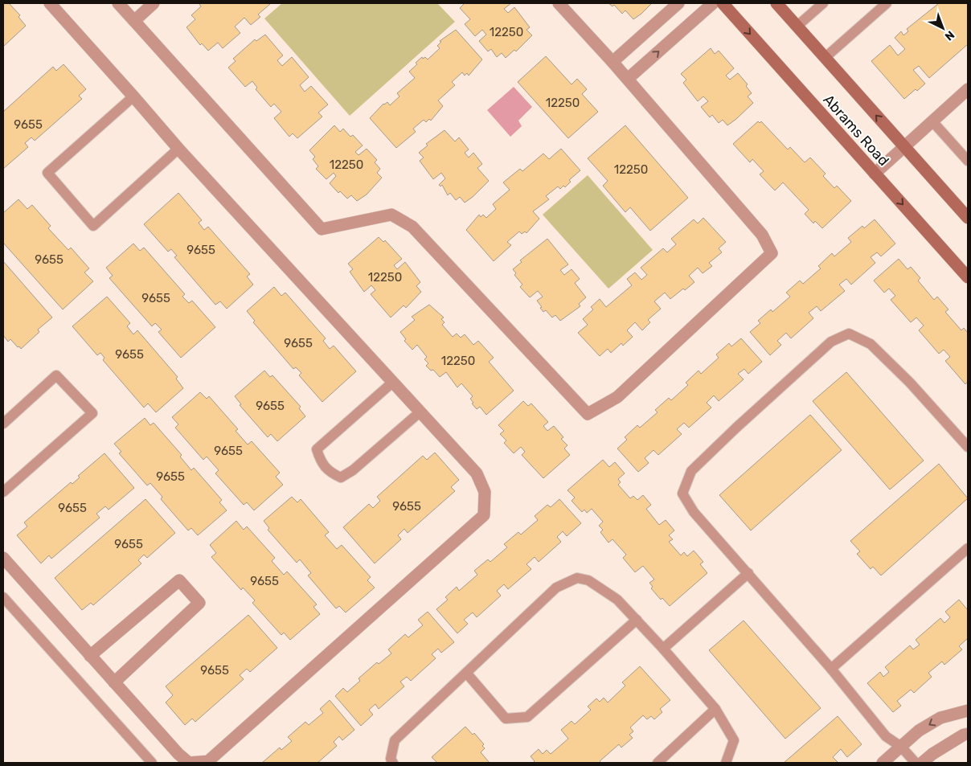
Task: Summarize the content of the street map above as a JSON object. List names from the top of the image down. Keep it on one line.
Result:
{"streets":{"main road":["Abrams Road"]},"house_numbers":["12250","12250","9655","12250","12250","9655","9655","12250","9655","9655","9655","12250","9655","9655","9655","9655","9655","9655","9655","9655"],"north":"bottom right"}
